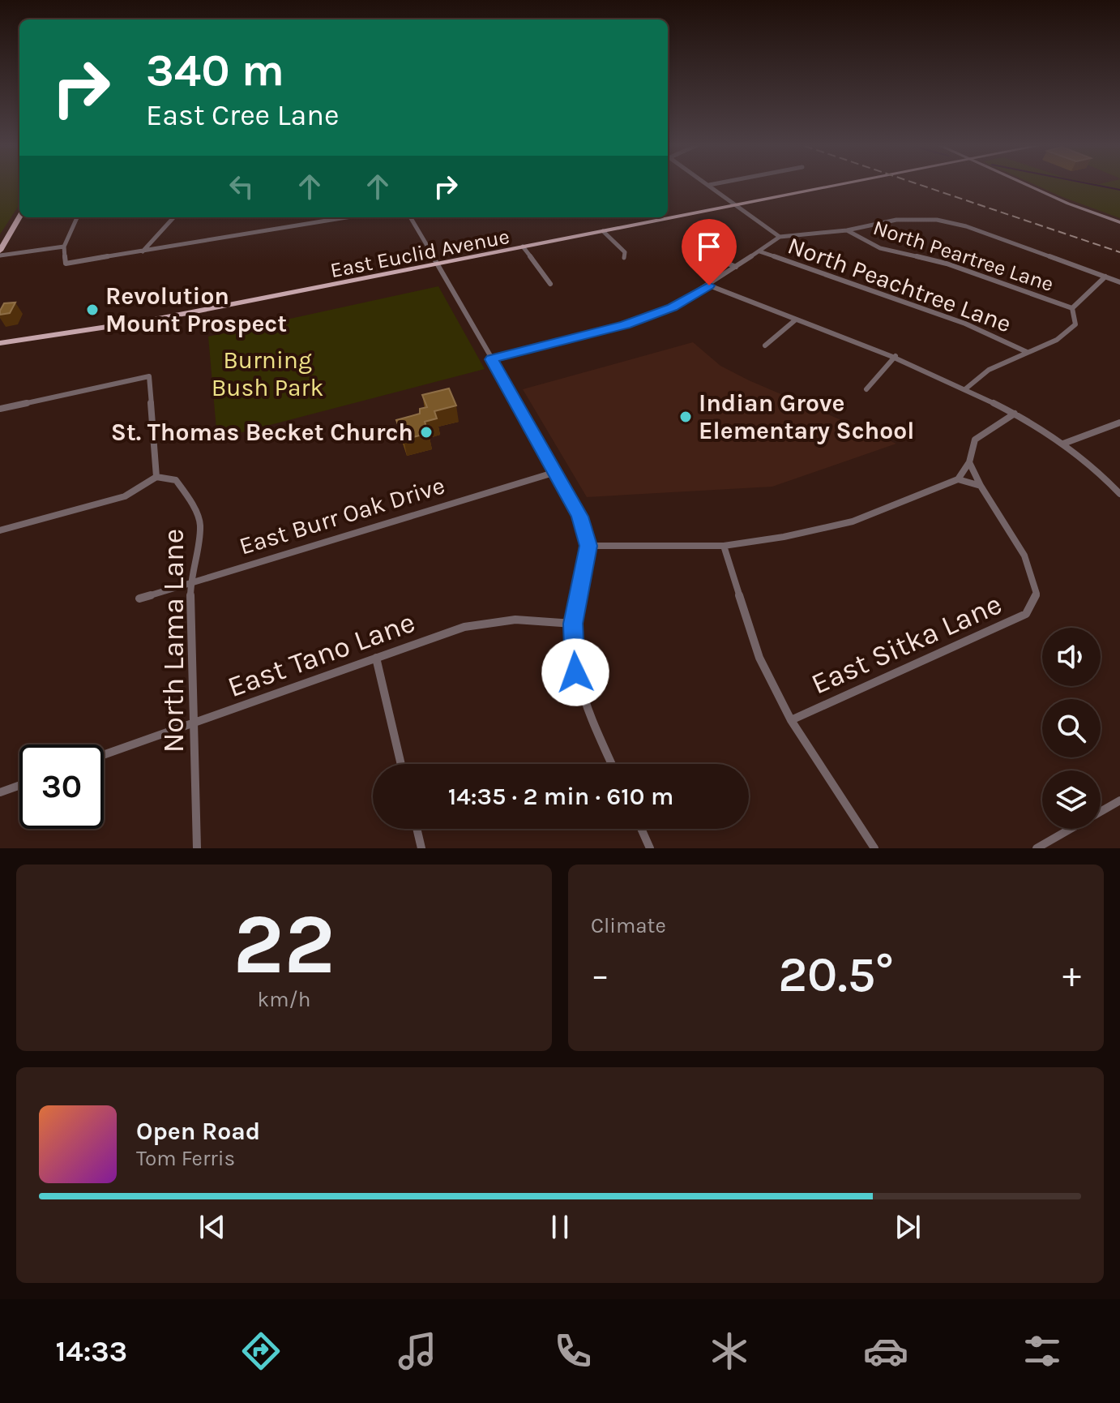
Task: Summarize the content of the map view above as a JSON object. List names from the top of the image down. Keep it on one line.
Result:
{"streets":{"main road":["East Euclid Avenue"],"street":["North Peartree Lane","North Peachtree Lane","East Burr Oak Drive","North Lama Lane","East Sitka Lane","East Tano Lane"]},"crossings":[["East Burr Oak Drive","North Lama Lane"],["North Lama Lane","East Tano Lane"]],"parks":["Burning Bush Park"],"places":["Revolution Mount Prospect","Indian Grove Elementary School","St. Thomas Becket Church"],"page":{"turn":["340 m","East Cree Lane"],"limit":"30","trip":"14:35 · 2 min · 610 m","tile":[["22","km/h"],"Climate"],"heat":["−","20.5°","+"],"song":["Open Road","Tom Ferris"],"tabs":"14:33"}}
